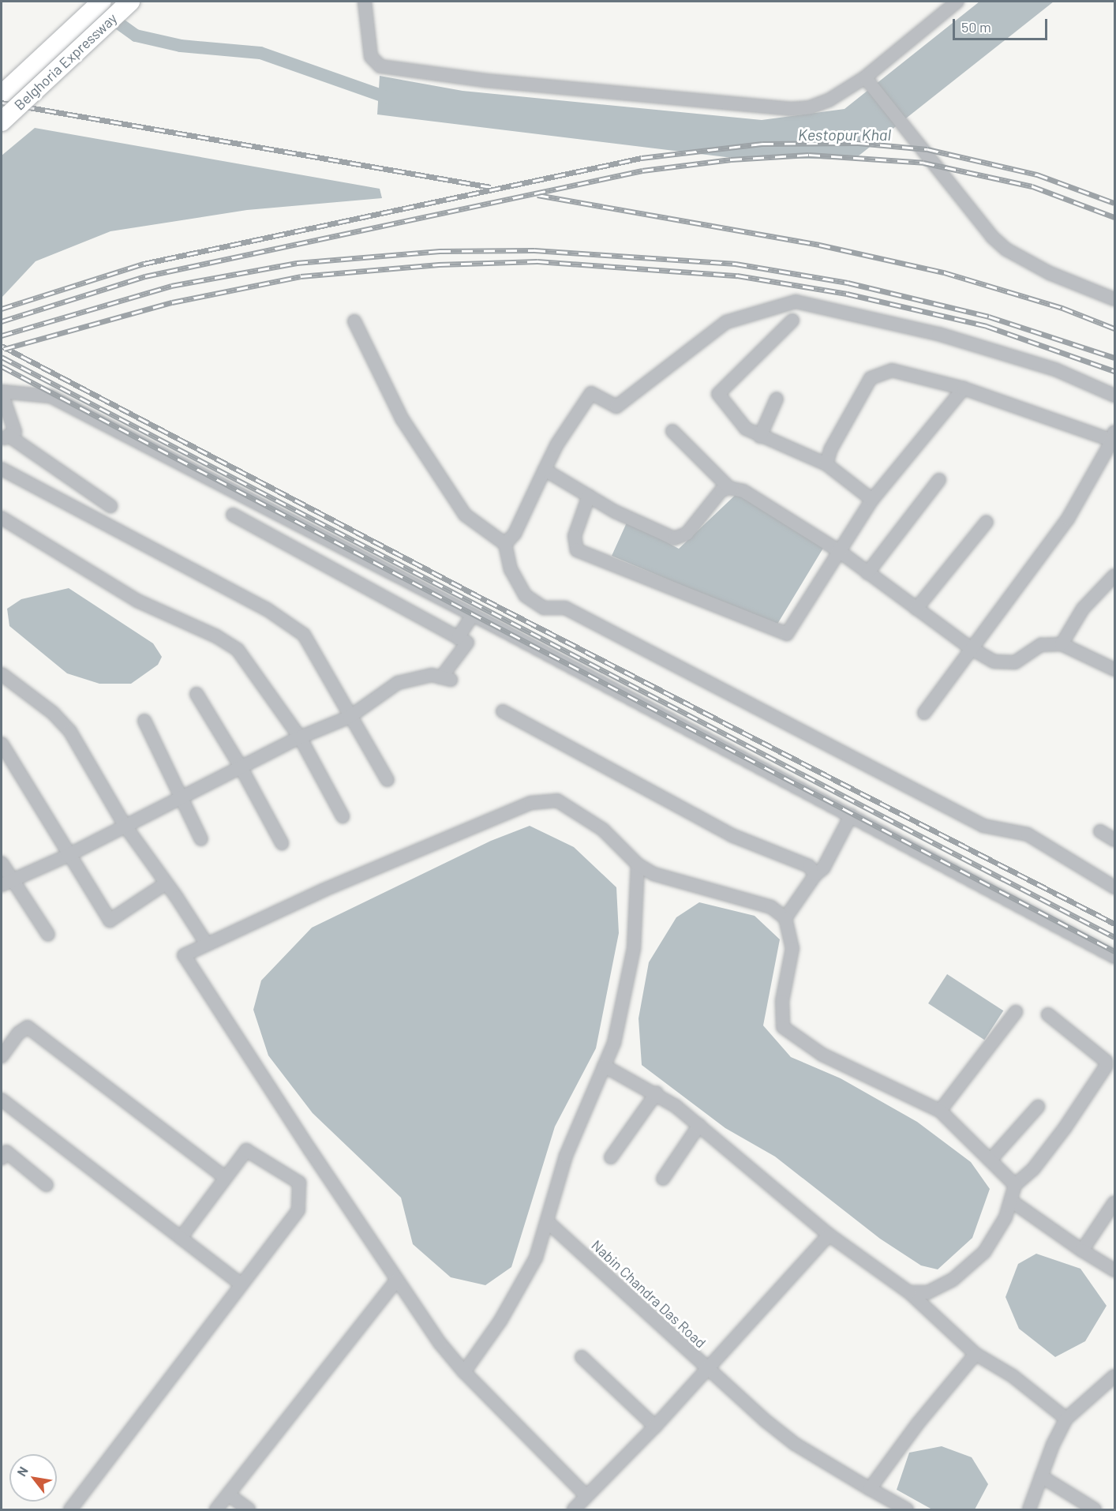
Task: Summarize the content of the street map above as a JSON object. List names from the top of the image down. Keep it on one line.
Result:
{"streets":{"highway":["Belghoria Expressway"],"street":["Nabin Chandra Das Road"]},"water":["Kestopur Khal"],"scale_bar":"50 m","north":"top left"}
